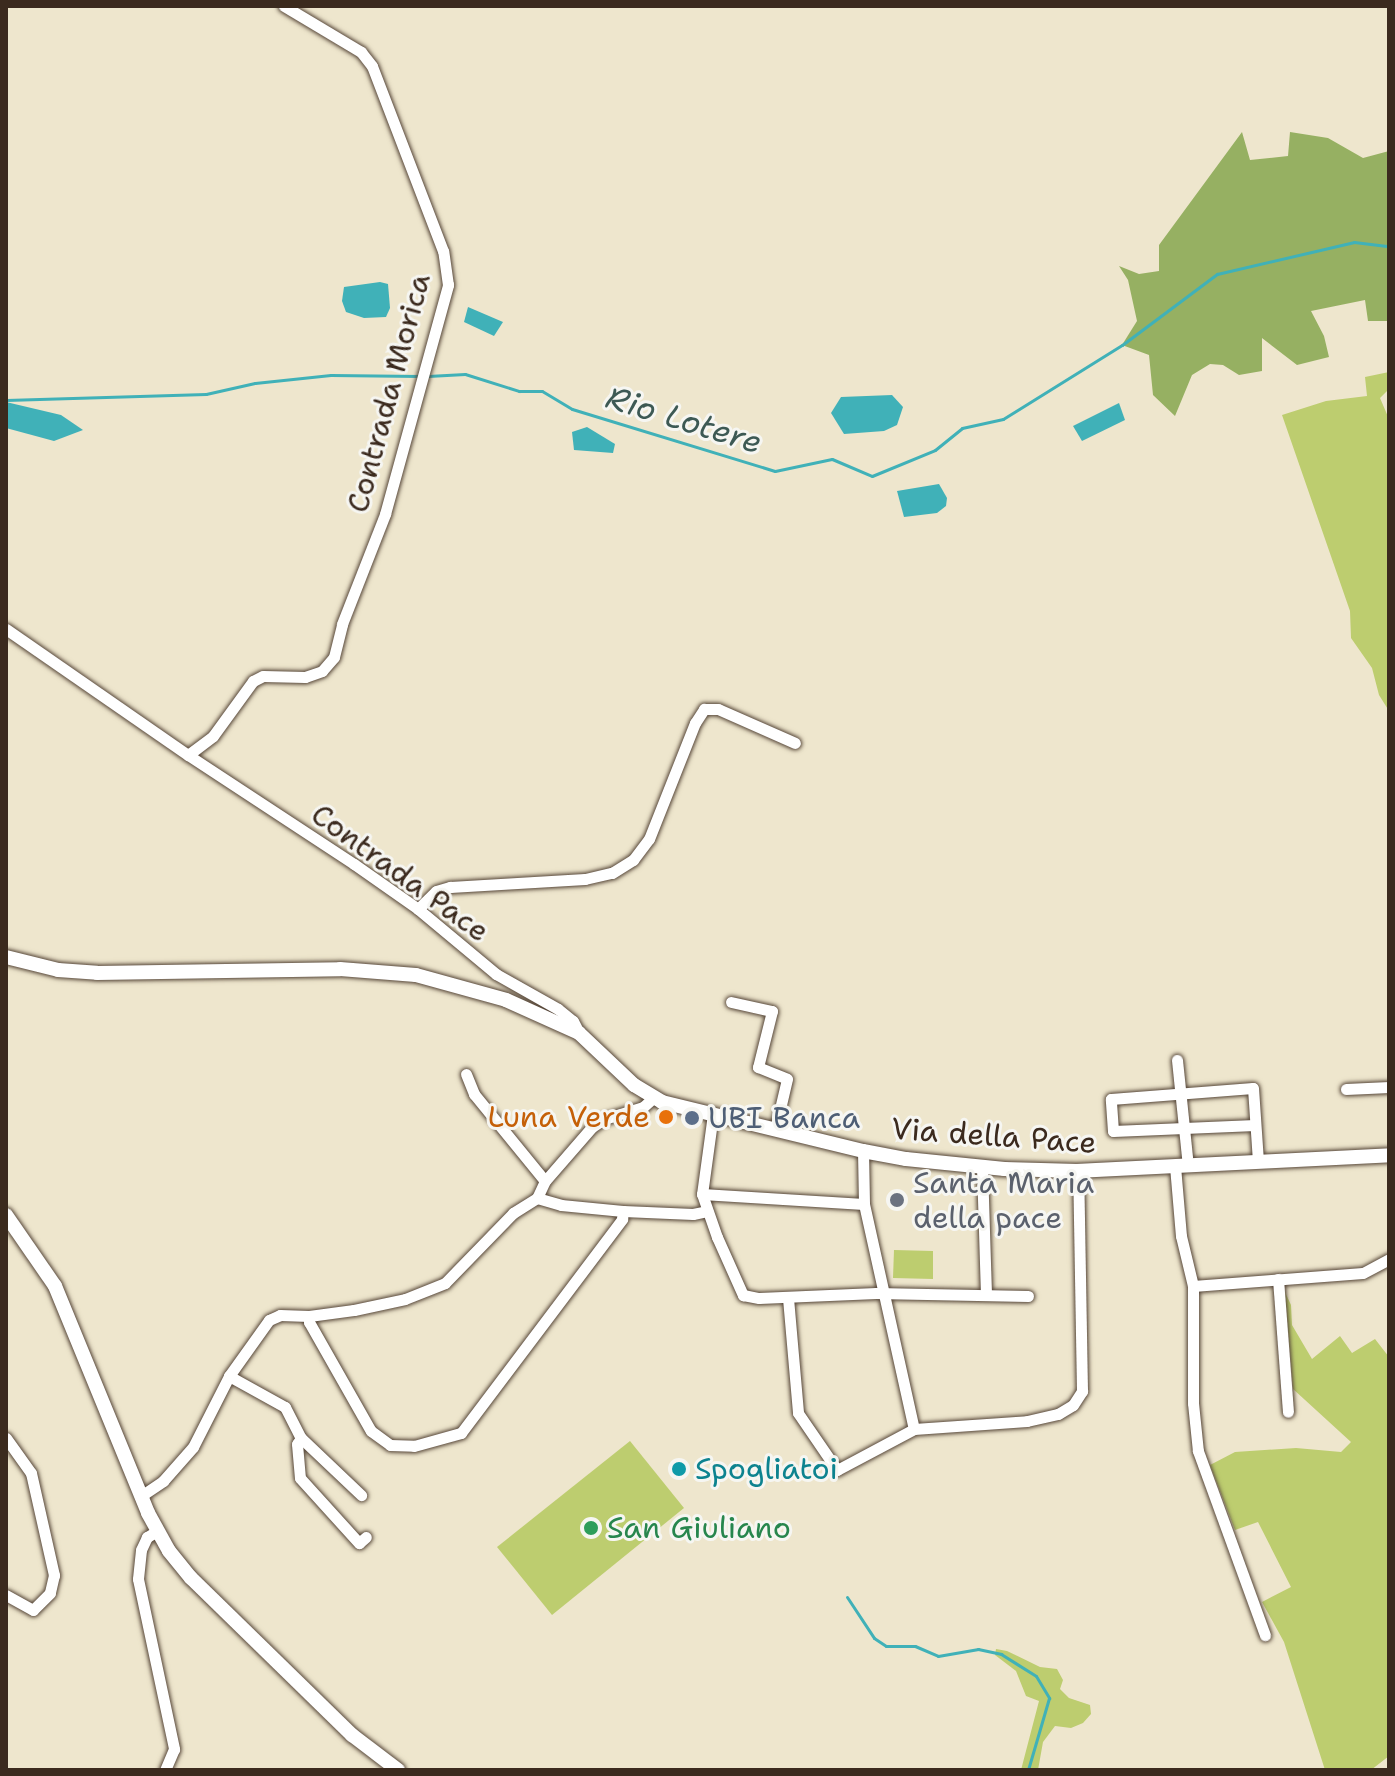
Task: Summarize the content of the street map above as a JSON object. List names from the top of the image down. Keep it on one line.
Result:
{"streets":{"main road":["Via della Pace"],"street":["Contrada Morica","Contrada Pace"]},"crossings":[["Contrada Morica","Contrada Pace"],["Contrada Pace","Via della Pace"]],"water":["Rio Lotere"],"places":["Luna Verde","UBI Banca","Santa Maria della pace","Spogliatoi","San Giuliano"]}
